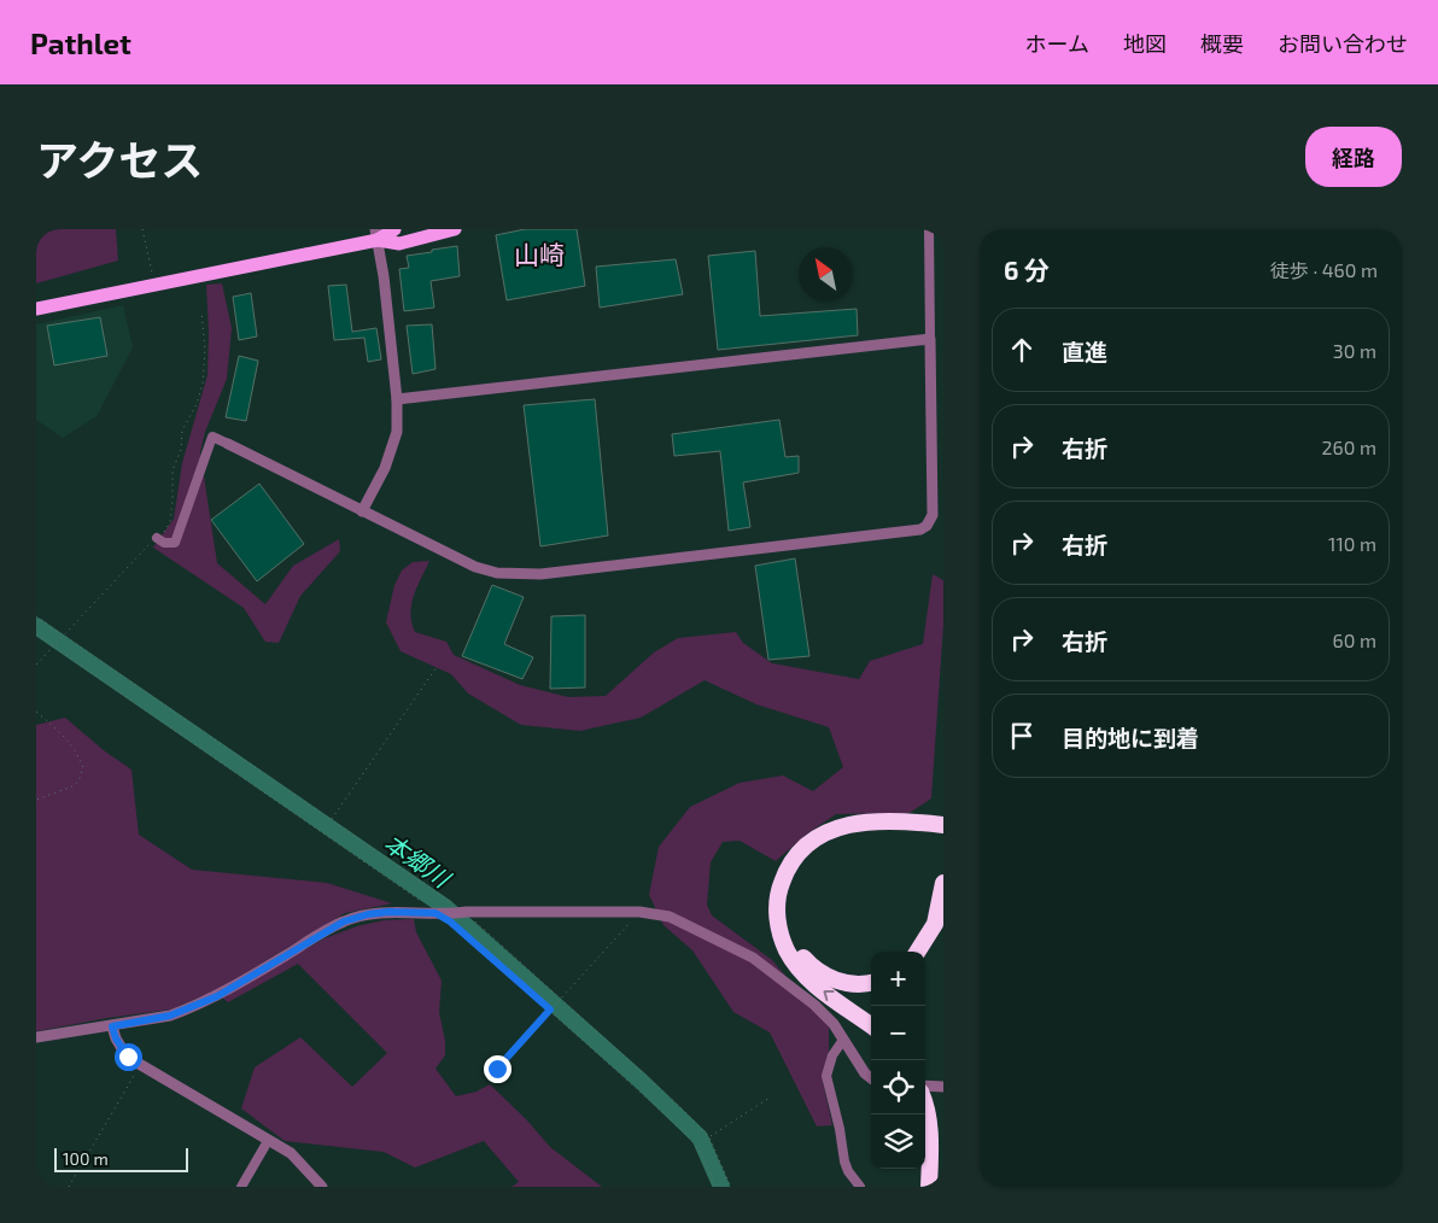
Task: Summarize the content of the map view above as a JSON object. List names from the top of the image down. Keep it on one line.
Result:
{"districts":["山崎"],"water":["本郷川"],"scale_bar":"100 m","north":"top left","page":{"header":"Pathlet","nav":["ホーム","地図","概要","お問い合わせ"],"title":"アクセス","buttons":"経路","heading":["6 分","徒歩 · 460 m"],"list":[["直進","30 m"],["右折","260 m"],["右折","110 m"],["右折","60 m"],"目的地に到着"],"map_buttons":["+","−"],"scale":"100 m"}}
